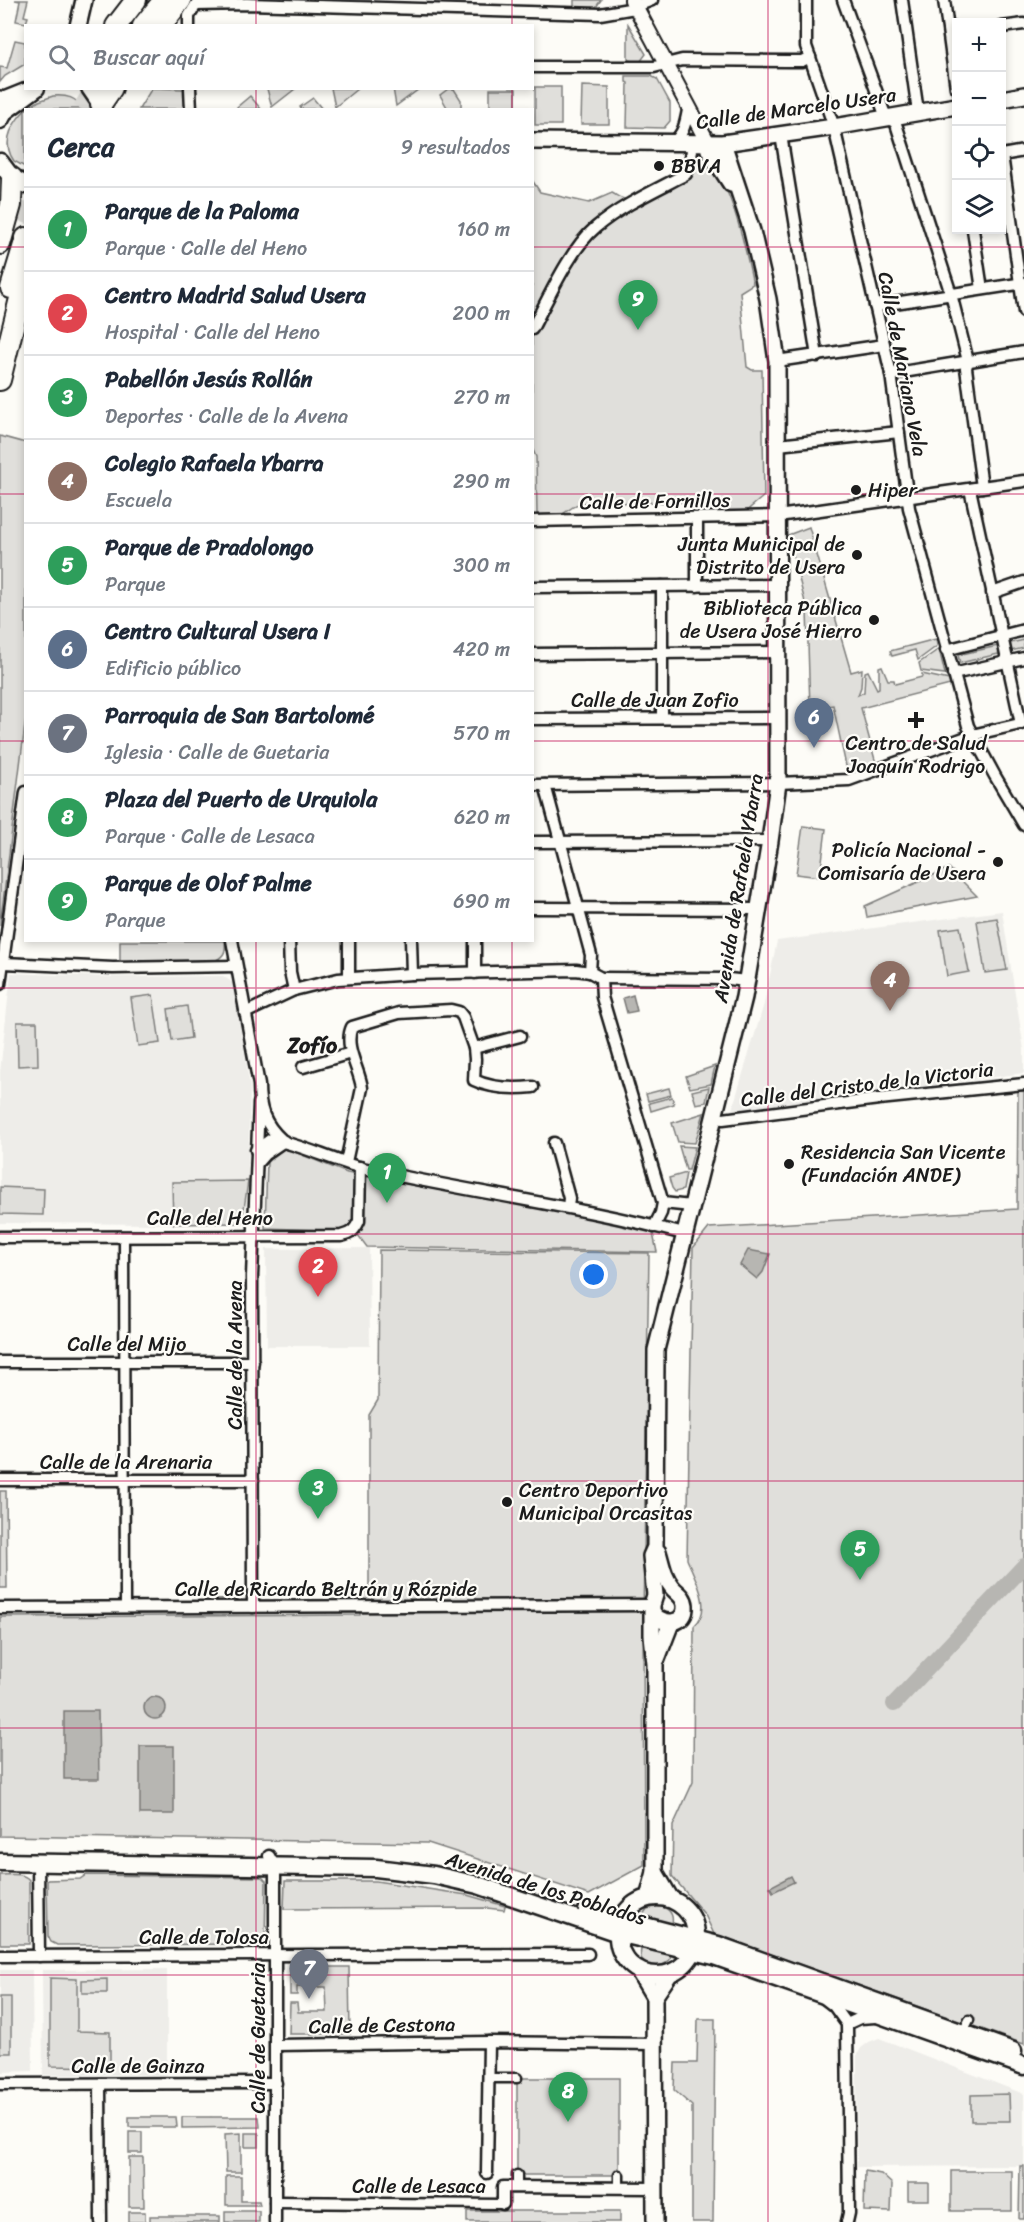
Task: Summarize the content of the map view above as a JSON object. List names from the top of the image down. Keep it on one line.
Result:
{"streets":{"main road":["Calle de Marcelo Usera","Avenida de Rafaela Ybarra","Avenida de los Poblados"],"street":["Calle de Mariano Vela","Calle de Fornillos","Calle de Juan Zofio","Calle del Cristo de la Victoria","Calle del Heno","Calle del Mijo","Calle de la Avena","Calle de la Arenaria","Calle de Ricardo Beltrán y Rózpide","Calle de Tolosa","Calle de Cestona","Calle de Guetaria","Calle de Gainza","Calle de Lesaca"]},"crossings":[["Calle de Marcelo Usera","Calle de Mariano Vela"],["Calle de Marcelo Usera","Avenida de Rafaela Ybarra"],["Calle de Mariano Vela","Calle de Fornillos"],["Calle de Fornillos","Avenida de Rafaela Ybarra"],["Calle de Juan Zofio","Avenida de Rafaela Ybarra"],["Avenida de Rafaela Ybarra","Calle del Cristo de la Victoria"],["Avenida de Rafaela Ybarra","Calle de Ricardo Beltrán y Rózpide"],["Calle del Heno","Calle de la Avena"],["Calle del Mijo","Calle de la Avena"],["Calle de la Avena","Calle de la Arenaria"],["Calle de la Avena","Calle de Ricardo Beltrán y Rózpide"],["Avenida de los Poblados","Calle de Guetaria"],["Calle de Tolosa","Calle de Guetaria"],["Calle de Cestona","Calle de Guetaria"],["Calle de Guetaria","Calle de Gainza"],["Calle de Guetaria","Calle de Lesaca"]],"districts":["Zofío"],"places":{"other":["BBVA","Hiper","Junta Municipal de Distrito de Usera","Biblioteca Pública de Usera José Hierro","Policía Nacional - Comisaría de Usera","Residencia San Vicente (Fundación ANDE)","Centro Deportivo Municipal Orcasitas"],"health":["Centro de Salud Joaquín Rodrigo"]},"page":{"map_buttons":["+","−"],"search":"Buscar aquí","heading":["Cerca","9 resultados"],"list":[{"mark":"1","name":"Parque de la Paloma","note":"Parque · Calle del Heno","value":"160 m"},{"mark":"2","name":"Centro Madrid Salud Usera","note":"Hospital · Calle del Heno","value":"200 m"},{"mark":"3","name":"Pabellón Jesús Rollán","note":"Deportes · Calle de la Avena","value":"270 m"},{"mark":"4","name":"Colegio Rafaela Ybarra","note":"Escuela","value":"290 m"},{"mark":"5","name":"Parque de Pradolongo","note":"Parque","value":"300 m"},{"mark":"6","name":"Centro Cultural Usera I","note":"Edificio público","value":"420 m"},{"mark":"7","name":"Parroquia de San Bartolomé","note":"Iglesia · Calle de Guetaria","value":"570 m"},{"mark":"8","name":"Plaza del Puerto de Urquiola","note":"Parque · Calle de Lesaca","value":"620 m"},{"mark":"9","name":"Parque de Olof Palme","note":"Parque","value":"690 m"}],"pins":["9","6","4","1","2","3","5","7","8"]}}
